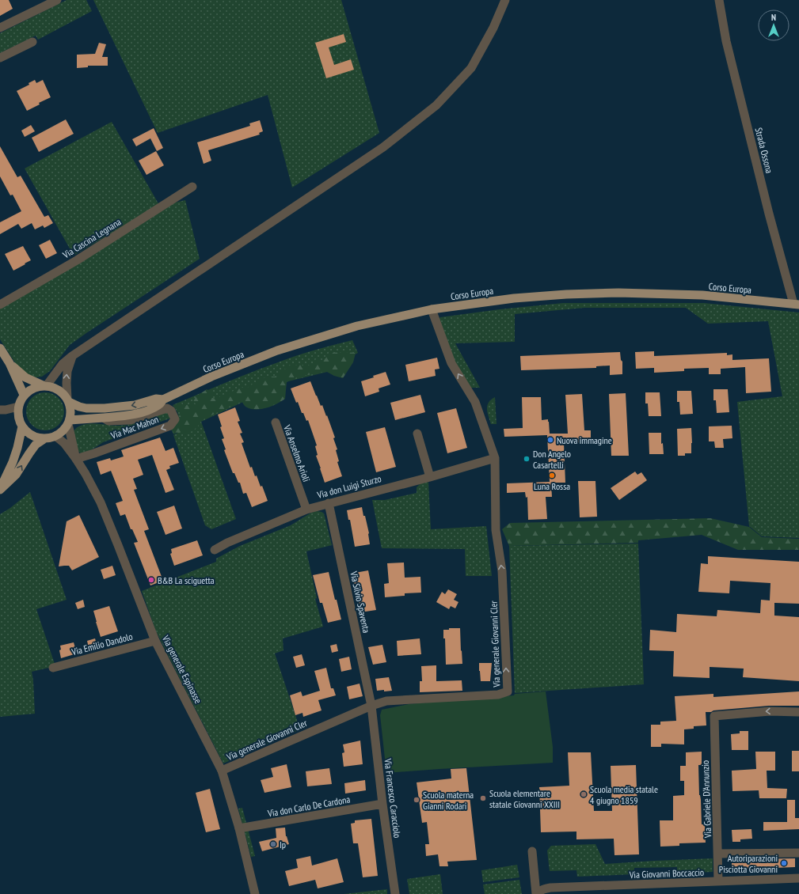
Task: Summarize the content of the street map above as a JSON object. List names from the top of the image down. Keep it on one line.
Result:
{"streets":{"main road":["Corso Europa"],"street":["Strada Ossona","Via Cascina Legnana","Via Mac Mahon","Via Anselmo Arioli","Via don Luigi Sturzo","Via Silvio Spaventa","Via Emilio Dandolo","Via generale Giovanni Cler","Via generale Espinasse","Via Francesco Caracciolo","Via Gabriele D'Annunzio","Via don Carlo De Cardona","Via Giovanni Boccaccio"]},"crossings":[["Strada Ossona","Corso Europa"],["Corso Europa","Via Mac Mahon"],["Corso Europa","Via generale Giovanni Cler"],["Corso Europa","Via generale Espinasse"],["Via Mac Mahon","Via generale Espinasse"],["Via Anselmo Arioli","Via don Luigi Sturzo"],["Via don Luigi Sturzo","Via Silvio Spaventa"],["Via don Luigi Sturzo","Via generale Giovanni Cler"],["Via Silvio Spaventa","Via generale Giovanni Cler"],["Via Silvio Spaventa","Via Francesco Caracciolo"],["Via Emilio Dandolo","Via generale Espinasse"],["Via generale Giovanni Cler","Via generale Espinasse"],["Via generale Giovanni Cler","Via Francesco Caracciolo"],["Via generale Espinasse","Via don Carlo De Cardona"],["Via Francesco Caracciolo","Via don Carlo De Cardona"],["Via Gabriele D'Annunzio","Via Giovanni Boccaccio"]],"places":["Nuova immagine","Don Angelo Casartelli","Luna Rossa","B&B La sciguetta","Scuola media statale 4 giugno 1859","Scuola elementare statale Giovanni XXIII","Scuola materna Gianni Rodari","Ip","Autoriparazioni Pisciotta Giovanni"],"north":"top"}
